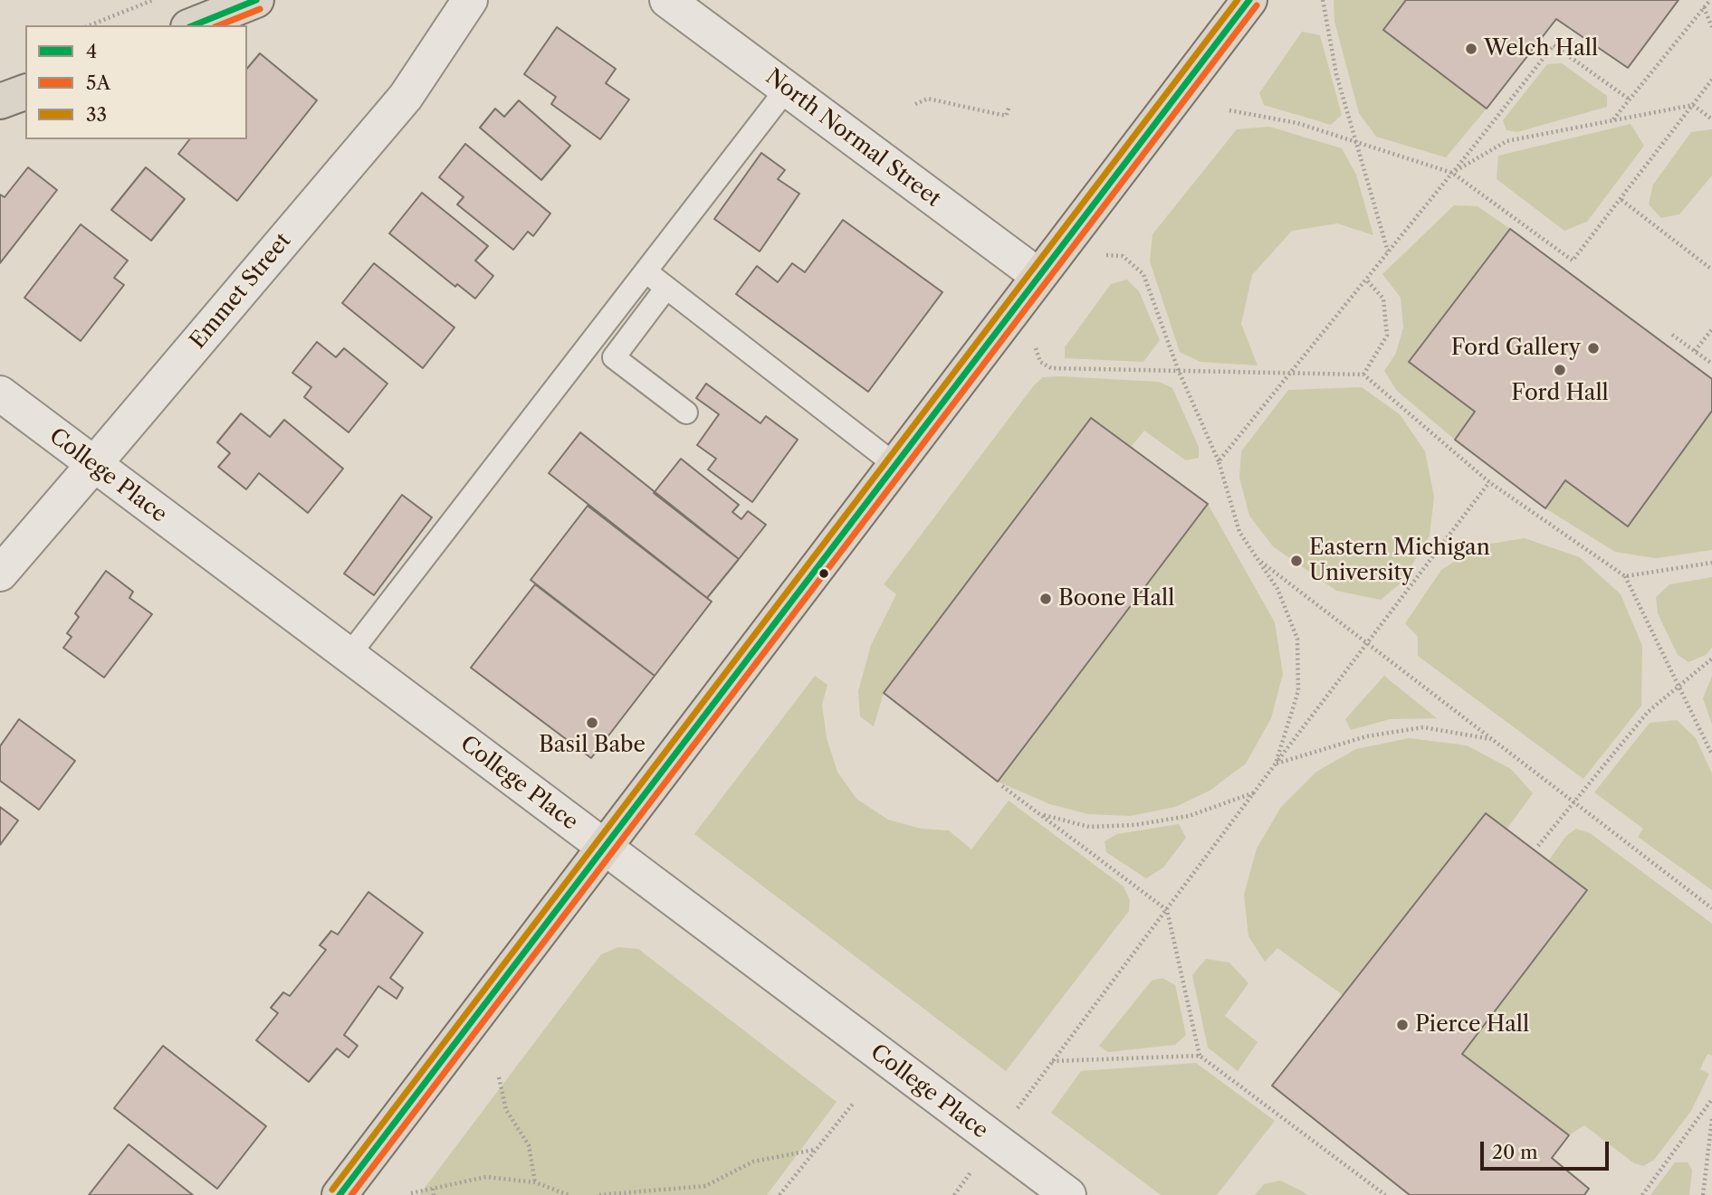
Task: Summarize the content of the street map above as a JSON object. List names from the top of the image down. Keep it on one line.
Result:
{"streets":{"street":["North Normal Street","Emmet Street","College Place"]},"crossings":[["Emmet Street","College Place"]],"places":["Welch Hall","Ford Gallery","Ford Hall","Eastern Michigan University","Boone Hall","Basil Babe","Pierce Hall"],"lines":["transit line 4","transit line 33","transit line 5A"],"legend":["4","5A","33"],"scale_bar":"20 m"}
